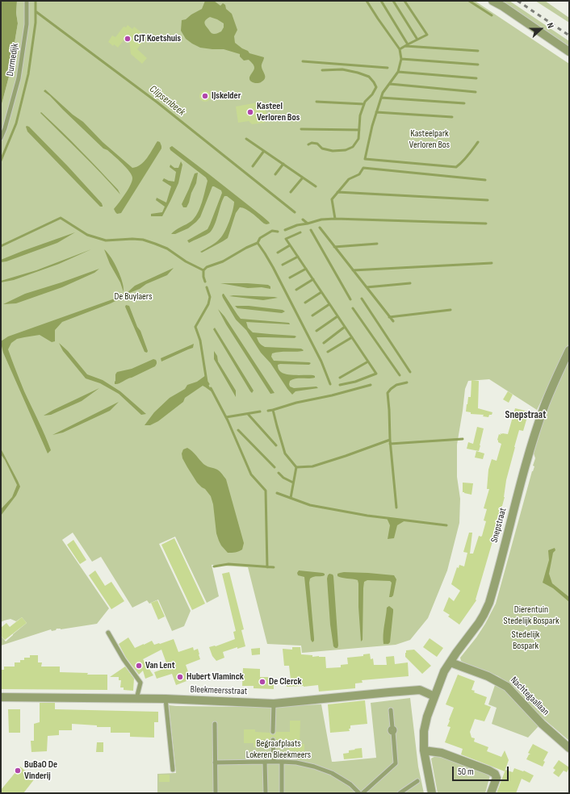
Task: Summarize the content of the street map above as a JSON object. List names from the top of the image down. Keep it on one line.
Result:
{"streets":{"street":["Snepstraat","Bleekmeersstraat","Nachtegaallaan"],"lane":["Durmedijk"]},"crossings":[["Snepstraat","Bleekmeersstraat"],["Snepstraat","Nachtegaallaan"]],"districts":["Snepstraat"],"water":["Clipsenbeek"],"parks":["Kasteelpark Verloren Bos","De Buylaers","Dierentuin Stedelijk Bospark","Stedelijk Bospark","Begraafplaats Lokeren Bleekmeers"],"places":["CJT Koetshuis","IJskelder","Kasteel Verloren Bos","Van Lent","Hubert Vlaminck","De Clerck","BuBaO De Vinderij"],"scale_bar":"50 m","north":"right"}
